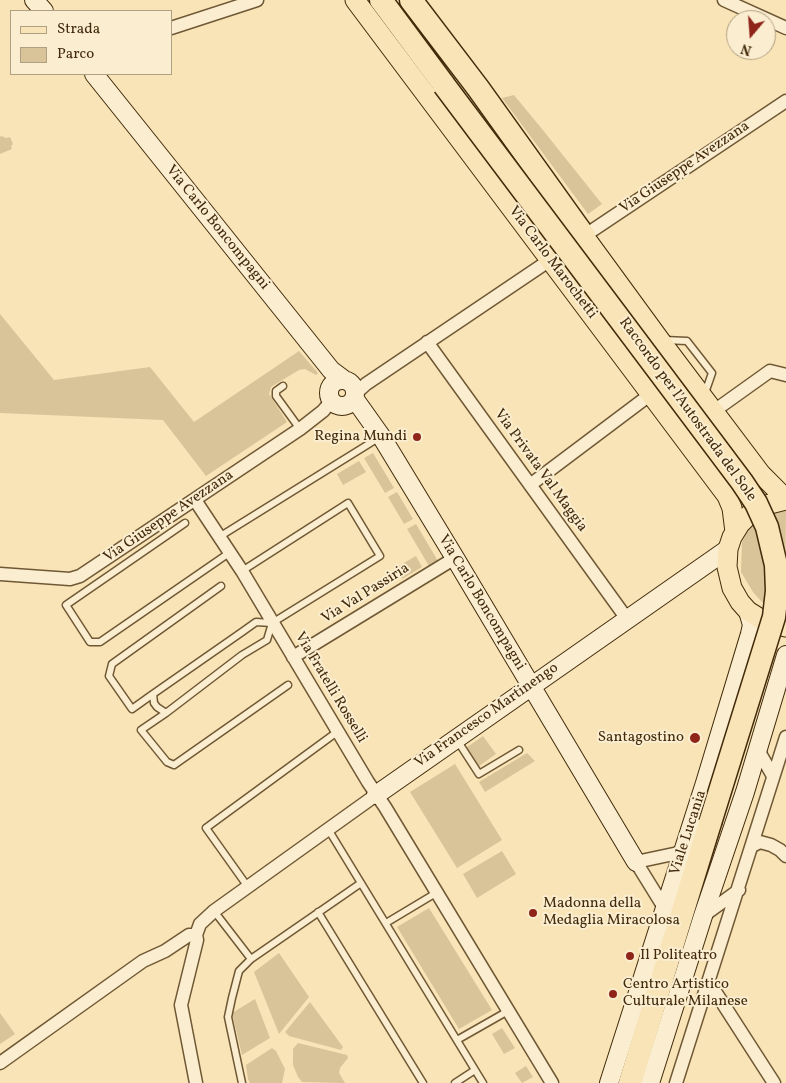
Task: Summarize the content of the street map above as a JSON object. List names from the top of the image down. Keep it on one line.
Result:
{"streets":{"highway":["Raccordo per l'Autostrada del Sole"],"main road":["Via Carlo Marochetti"],"street":["Via Giuseppe Avezzana","Via Carlo Boncompagni","Via Privata Val Maggia","Via Val Passiria","Via Fratelli Rosselli","Via Francesco Martinengo","Viale Lucania"]},"crossings":[["Via Giuseppe Avezzana","Via Carlo Boncompagni"],["Via Giuseppe Avezzana","Via Carlo Marochetti"],["Via Giuseppe Avezzana","Via Privata Val Maggia"],["Via Giuseppe Avezzana","Via Fratelli Rosselli"],["Via Carlo Boncompagni","Via Val Passiria"],["Via Carlo Boncompagni","Via Francesco Martinengo"],["Via Carlo Boncompagni","Viale Lucania"],["Via Carlo Marochetti","Via Francesco Martinengo"],["Via Carlo Marochetti","Viale Lucania"],["Via Privata Val Maggia","Via Francesco Martinengo"],["Via Val Passiria","Via Fratelli Rosselli"],["Via Fratelli Rosselli","Via Francesco Martinengo"]],"places":["Regina Mundi","Santagostino","Madonna della Medaglia Miracolosa","Il Politeatro","Centro Artistico Culturale Milanese"],"legend":["Strada","Parco"],"north":"bottom"}
